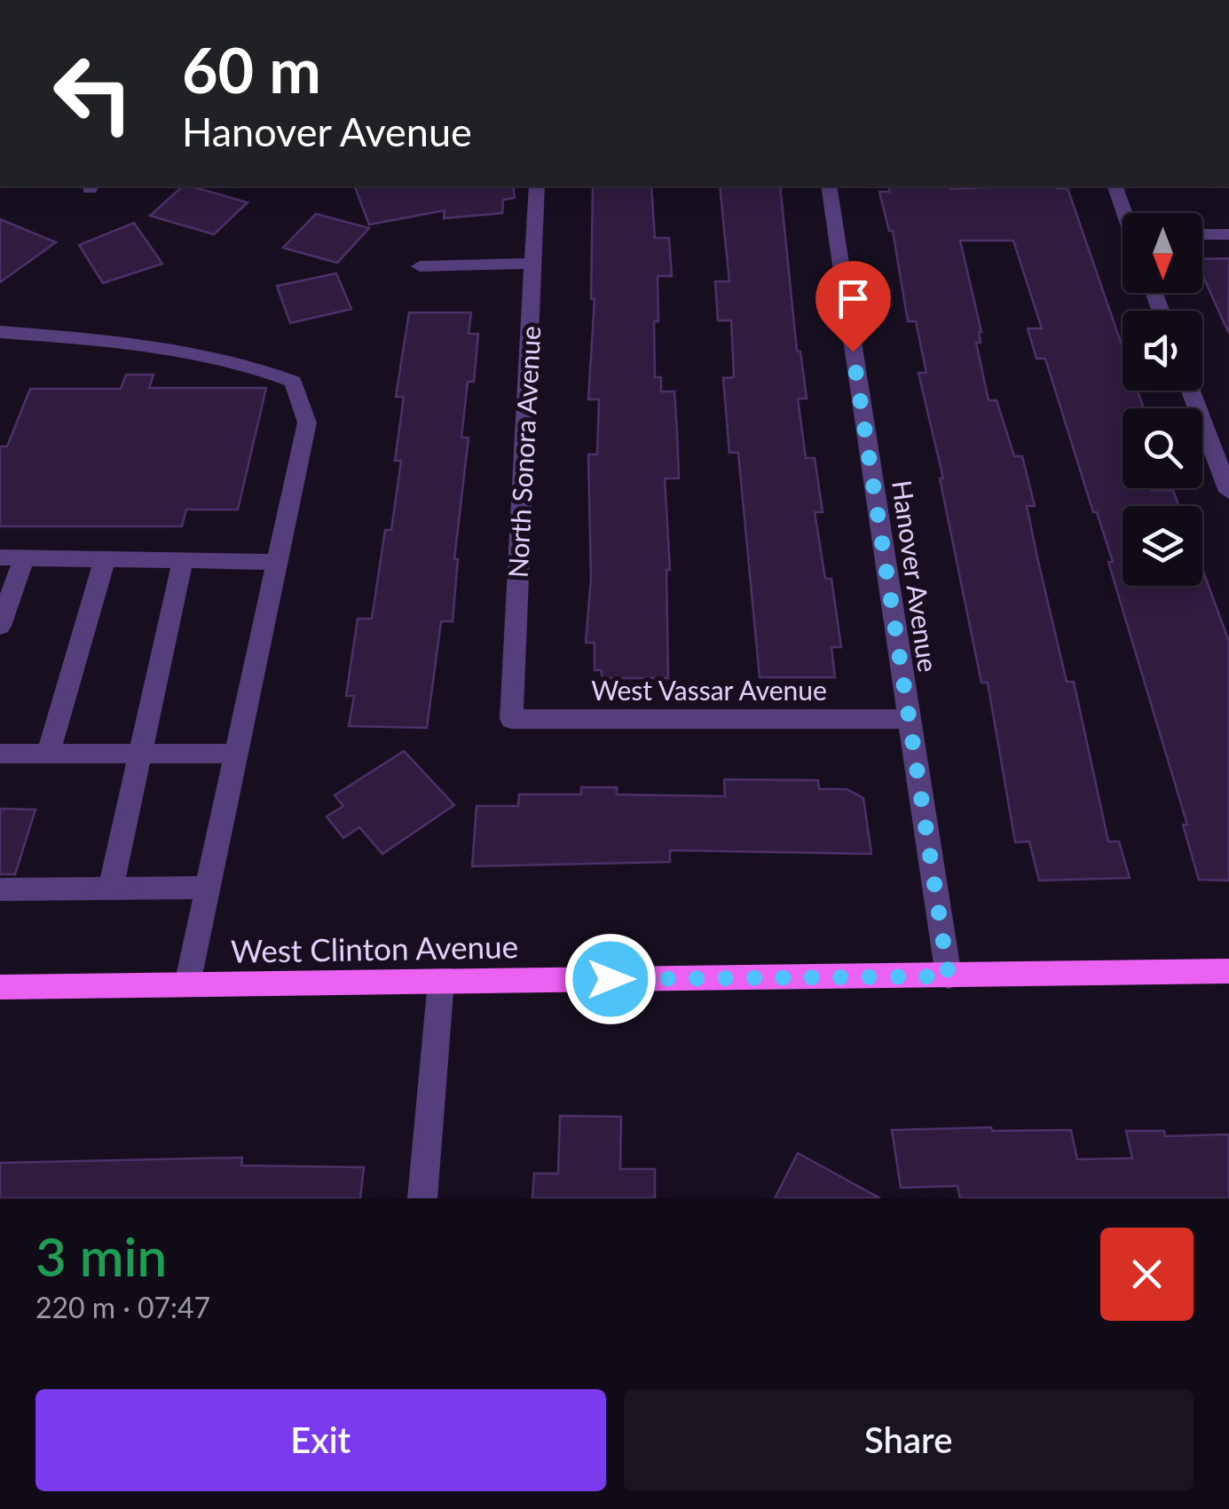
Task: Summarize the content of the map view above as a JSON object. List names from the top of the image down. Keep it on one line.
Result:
{"streets":{"main road":["West Clinton Avenue"],"street":["North Sonora Avenue","Hanover Avenue","West Vassar Avenue"]},"crossings":[["North Sonora Avenue","West Vassar Avenue"],["Hanover Avenue","West Vassar Avenue"],["Hanover Avenue","West Clinton Avenue"]],"north":"bottom","page":{"turn":["60 m","Hanover Avenue"],"heading":["3 min","220 m · 07:47"],"buttons":["Exit","Share"]}}
